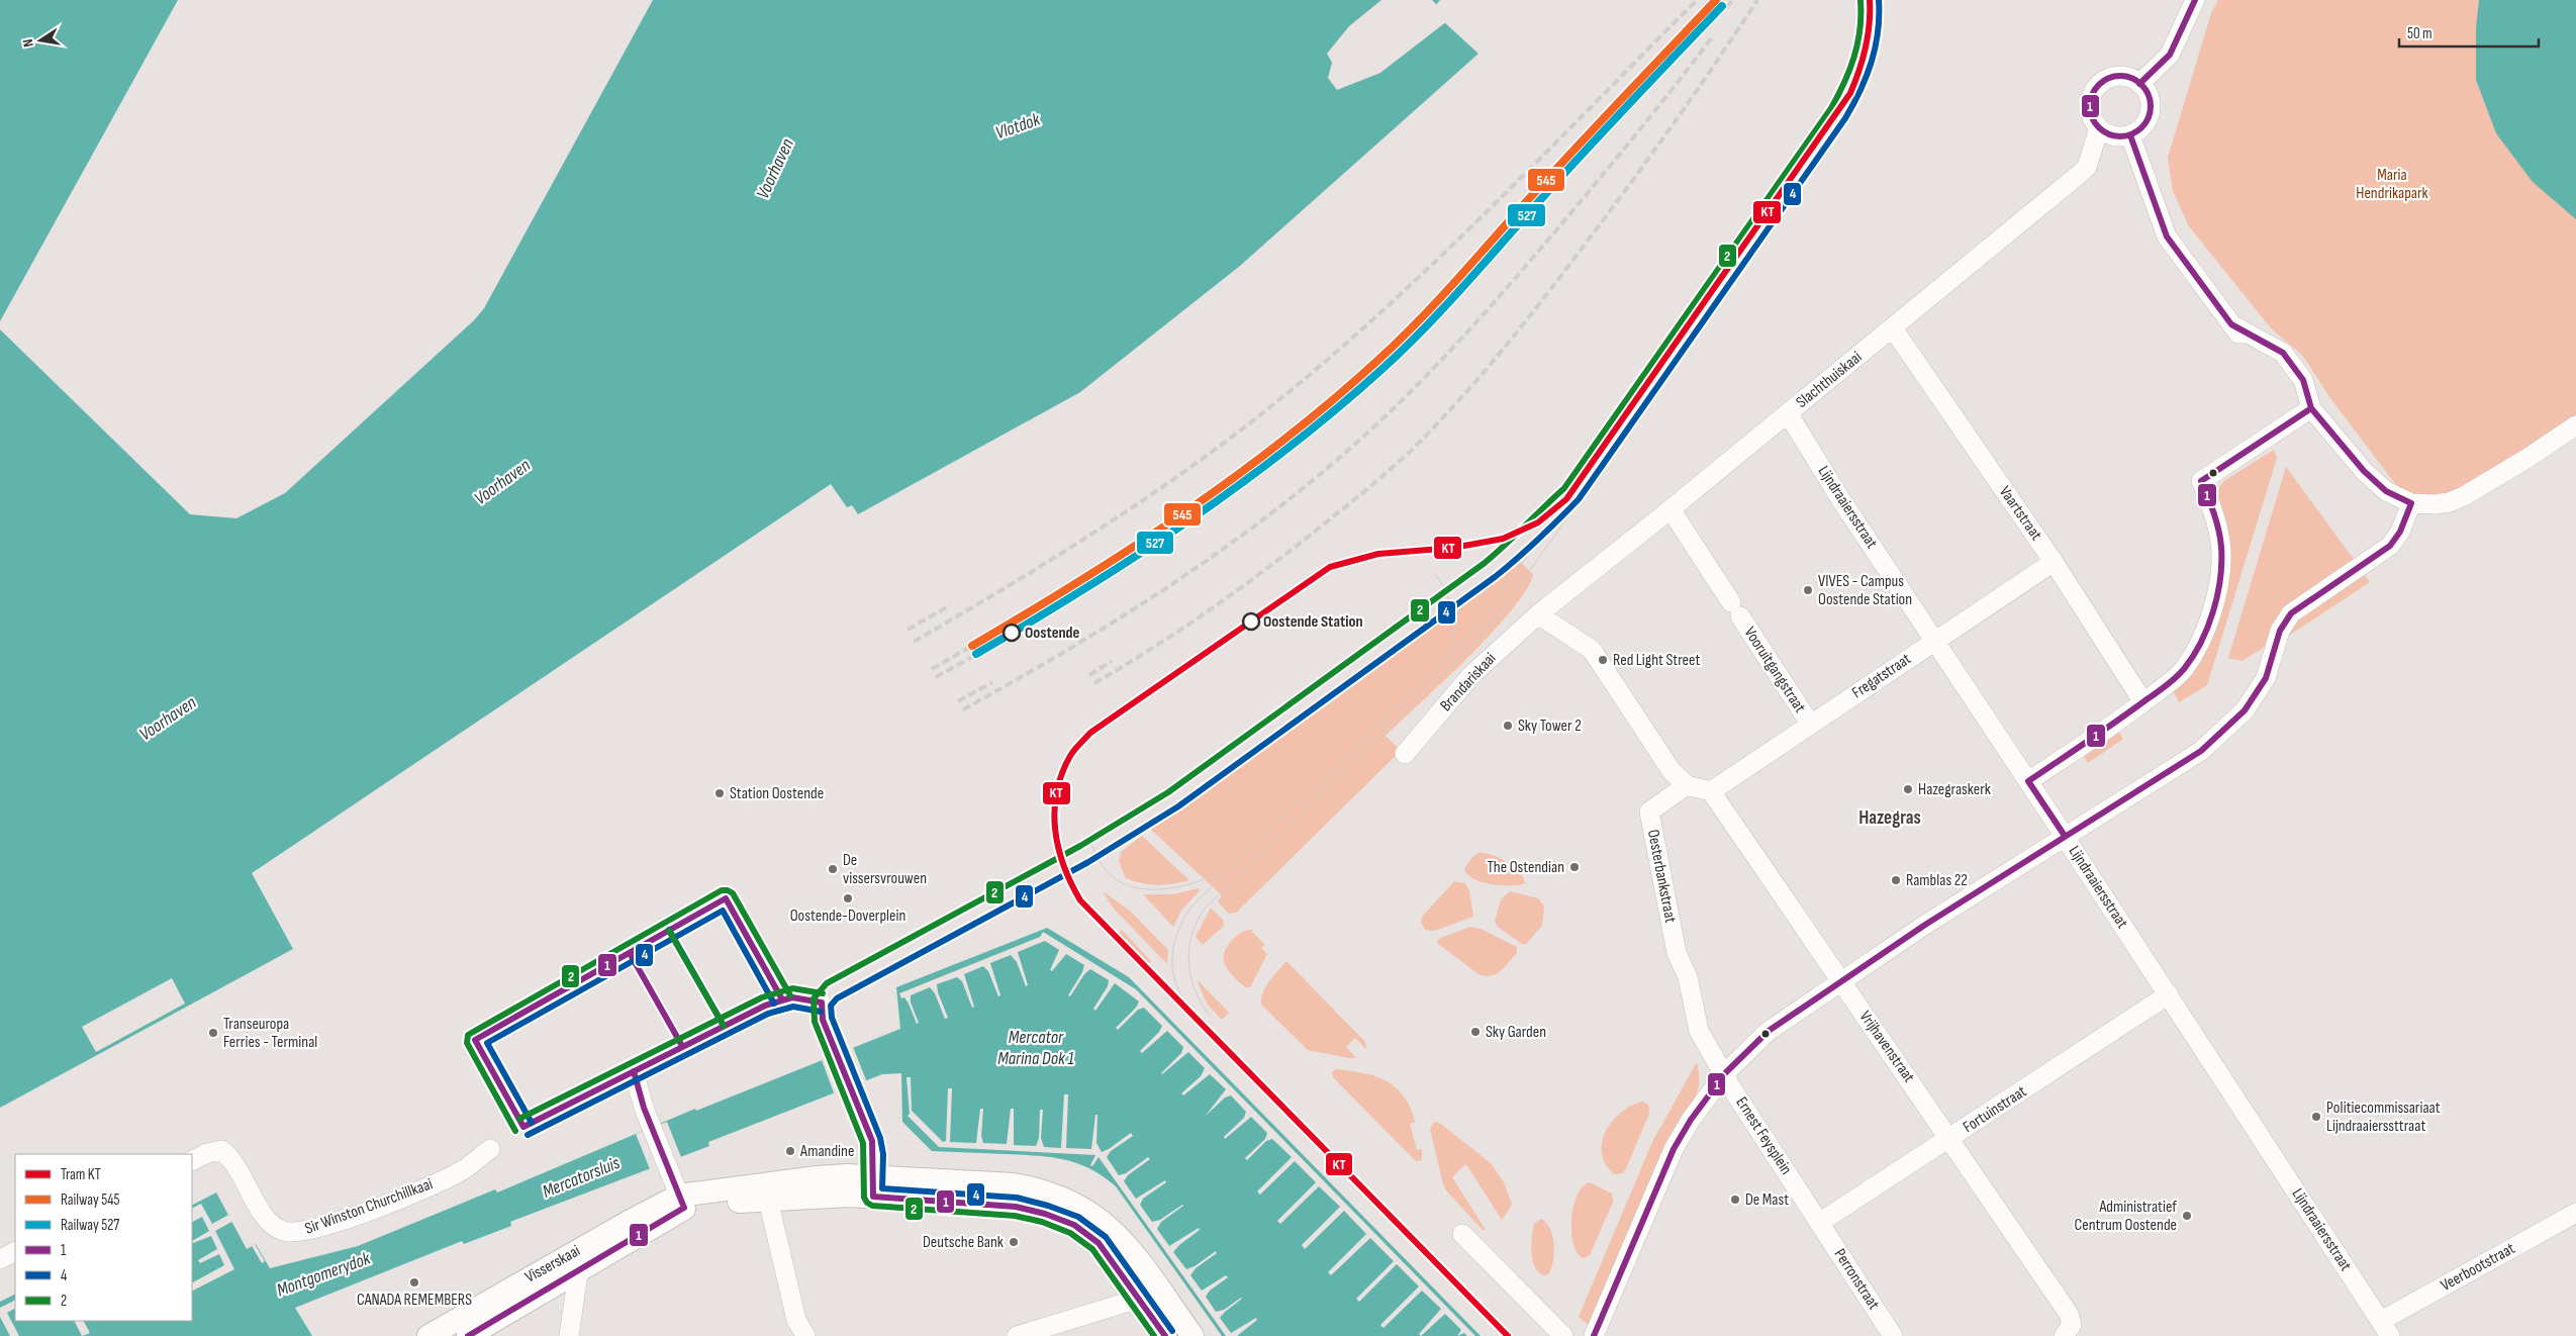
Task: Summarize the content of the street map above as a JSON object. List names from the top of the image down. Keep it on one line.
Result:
{"streets":{"street":["Slachthuiskaai","Lijndraaiersstraat","Vaartstraat","Vooruitgangstraat","Fregatstraat","Brandariskaai","Oesterbankstraat","Vrijhavenstraat","Fortuinstraat","Ernest Feysplein","Sir Winston Churchillkaai","Visserskaai","Veerbootstraat","Perronstraat"]},"crossings":[["Slachthuiskaai","Lijndraaiersstraat"],["Slachthuiskaai","Vaartstraat"],["Slachthuiskaai","Vooruitgangstraat"],["Slachthuiskaai","Brandariskaai"],["Lijndraaiersstraat","Fregatstraat"],["Lijndraaiersstraat","Fortuinstraat"],["Lijndraaiersstraat","Veerbootstraat"],["Vaartstraat","Fregatstraat"],["Vooruitgangstraat","Fregatstraat"],["Fregatstraat","Vrijhavenstraat"],["Oesterbankstraat","Ernest Feysplein"],["Vrijhavenstraat","Fortuinstraat"],["Fortuinstraat","Ernest Feysplein"],["Fortuinstraat","Perronstraat"],["Ernest Feysplein","Perronstraat"]],"districts":["Hazegras"],"water":["Vlotdok","Voorhaven","Mercator Marina Dok 1","Mercatorsluis","Montgomerydok"],"parks":["Maria Hendrikapark"],"places":["VIVES - Campus Oostende Station","Oostende Station","Oostende","Red Light Street","Sky Tower 2","Hazegraskerk","Station Oostende","The Ostendian","De vissersvrouwen","Ramblas 22","Oostende-Doverplein","Sky Garden","Transeuropa Ferries - Terminal","Politiecommissariaat Lijndraaierssttraat","Amandine","De Mast","Administratief Centrum Oostende","Deutsche Bank","CANADA REMEMBERS"],"lines":["tram line KT","rail line 545","transit line 1","transit line 4","transit line 2","rail line 527"],"legend":["Tram KT","Railway 545","Railway 527","1","4","2"],"scale_bar":"50 m","north":"left"}
